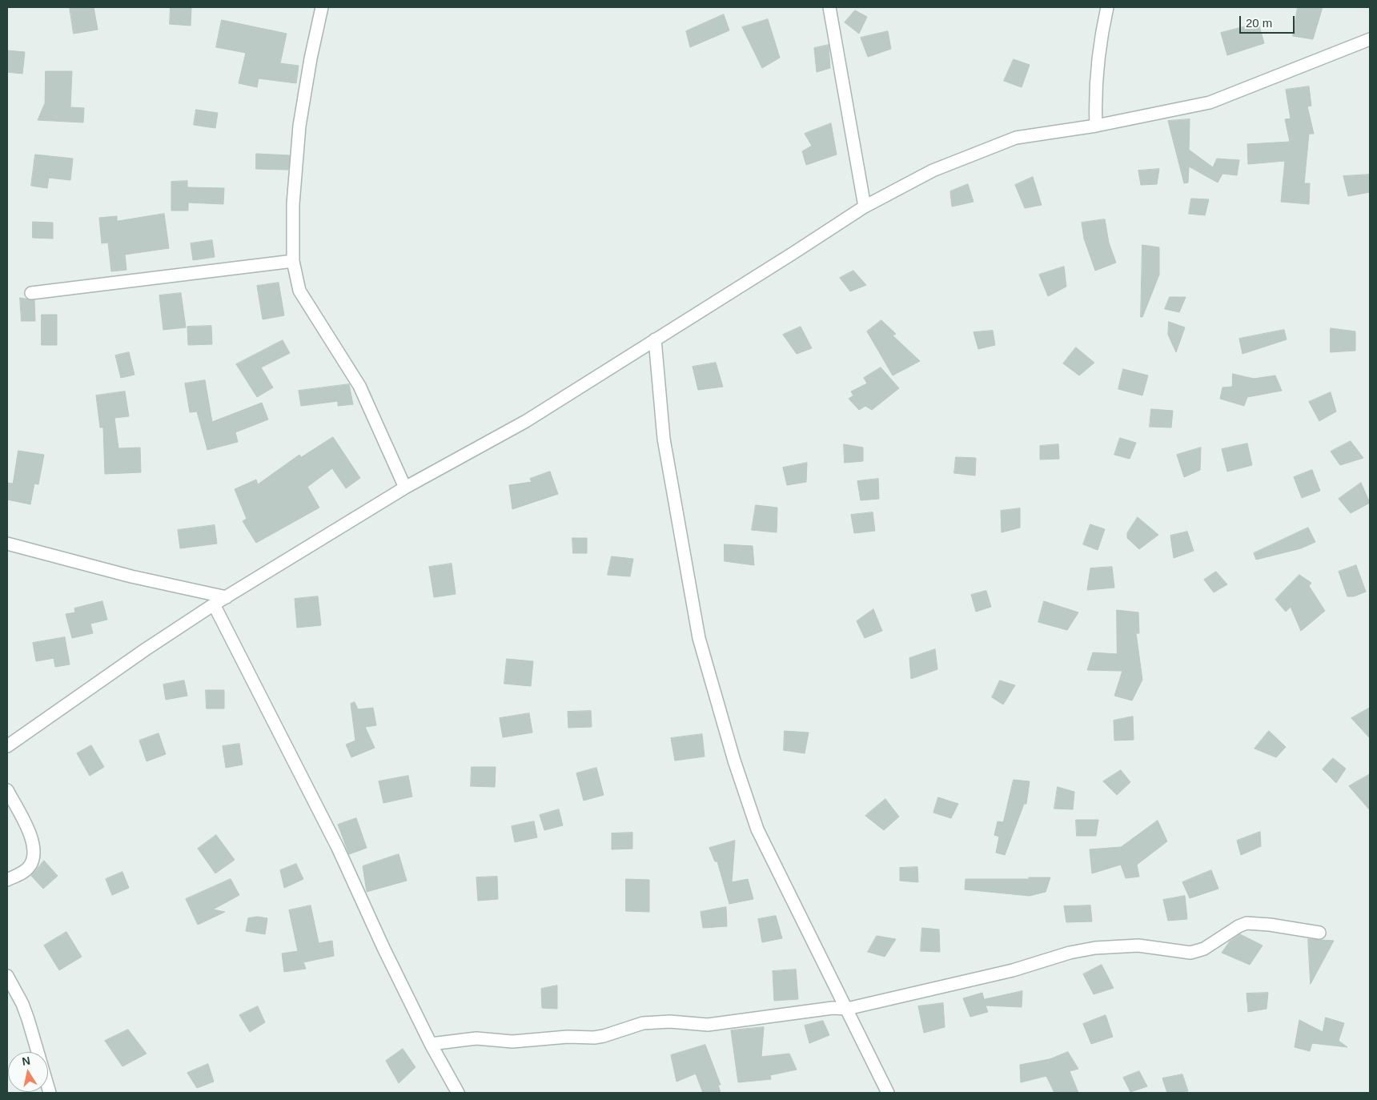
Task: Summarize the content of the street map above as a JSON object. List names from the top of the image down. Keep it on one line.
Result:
{"scale_bar":"20 m","north":"top"}
